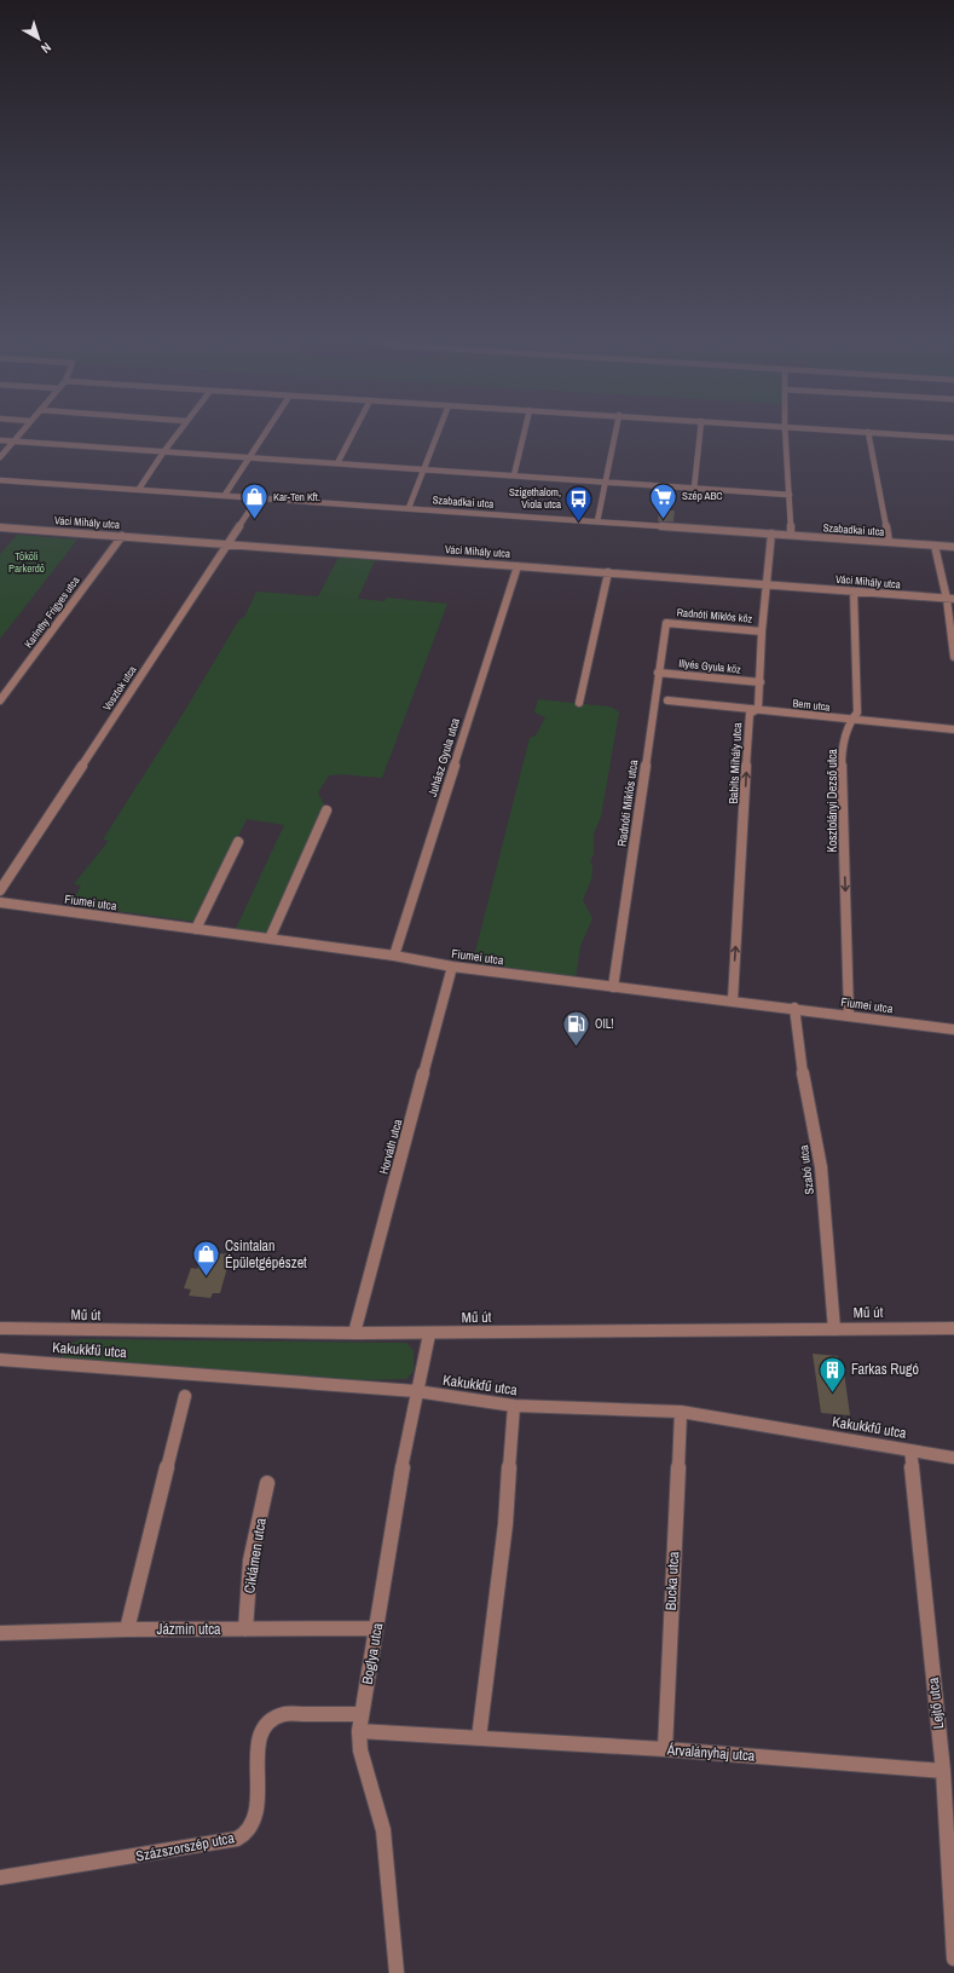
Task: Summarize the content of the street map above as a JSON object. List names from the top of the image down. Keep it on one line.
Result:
{"streets":{"street":["Szabadkai utca","Váci Mihály utca","Karinthy Frigyes utca","Radnóti Miklós köz","Illyés Gyula köz","Vosztok utca","Bem utca","Juhász Gyula utca","Babits Mihály utca","Kosztolányi Dezső utca","Radnóti Miklós utca","Fiumei utca","Horváth utca","Szabó utca","Mű út","Kakukkfű utca","Ciklámen utca","Bucka utca","Jázmin utca","Boglya utca","Lejtő utca","Árvalányhaj utca","Százszorszép utca"]},"crossings":[["Szabadkai utca","Vosztok utca"],["Szabadkai utca","Babits Mihály utca"],["Váci Mihály utca","Karinthy Frigyes utca"],["Váci Mihály utca","Vosztok utca"],["Váci Mihály utca","Juhász Gyula utca"],["Váci Mihály utca","Babits Mihály utca"],["Váci Mihály utca","Kosztolányi Dezső utca"],["Radnóti Miklós köz","Babits Mihály utca"],["Radnóti Miklós köz","Radnóti Miklós utca"],["Illyés Gyula köz","Babits Mihály utca"],["Illyés Gyula köz","Radnóti Miklós utca"],["Bem utca","Babits Mihály utca"],["Bem utca","Kosztolányi Dezső utca"],["Juhász Gyula utca","Fiumei utca"],["Babits Mihály utca","Fiumei utca"],["Kosztolányi Dezső utca","Fiumei utca"],["Radnóti Miklós utca","Fiumei utca"],["Fiumei utca","Horváth utca"],["Fiumei utca","Szabó utca"],["Horváth utca","Mű út"],["Szabó utca","Mű út"],["Mű út","Boglya utca"],["Kakukkfű utca","Bucka utca"],["Kakukkfű utca","Boglya utca"],["Kakukkfű utca","Lejtő utca"],["Ciklámen utca","Jázmin utca"],["Bucka utca","Árvalányhaj utca"],["Jázmin utca","Boglya utca"],["Boglya utca","Árvalányhaj utca"],["Boglya utca","Százszorszép utca"],["Lejtő utca","Árvalányhaj utca"]],"one_way":["Babits Mihály utca","Kosztolányi Dezső utca"],"parks":["Tököli Parkerdő"],"places":{"supermarket":["Szép ABC"],"shop":["Kar-Ten Kft.","Csintalan Épületgépészet"],"bus stop":["Szigethalom, Viola utca"],"fuel station":["OIL!"],"building":["Farkas Rugó"]},"north":"bottom right"}
